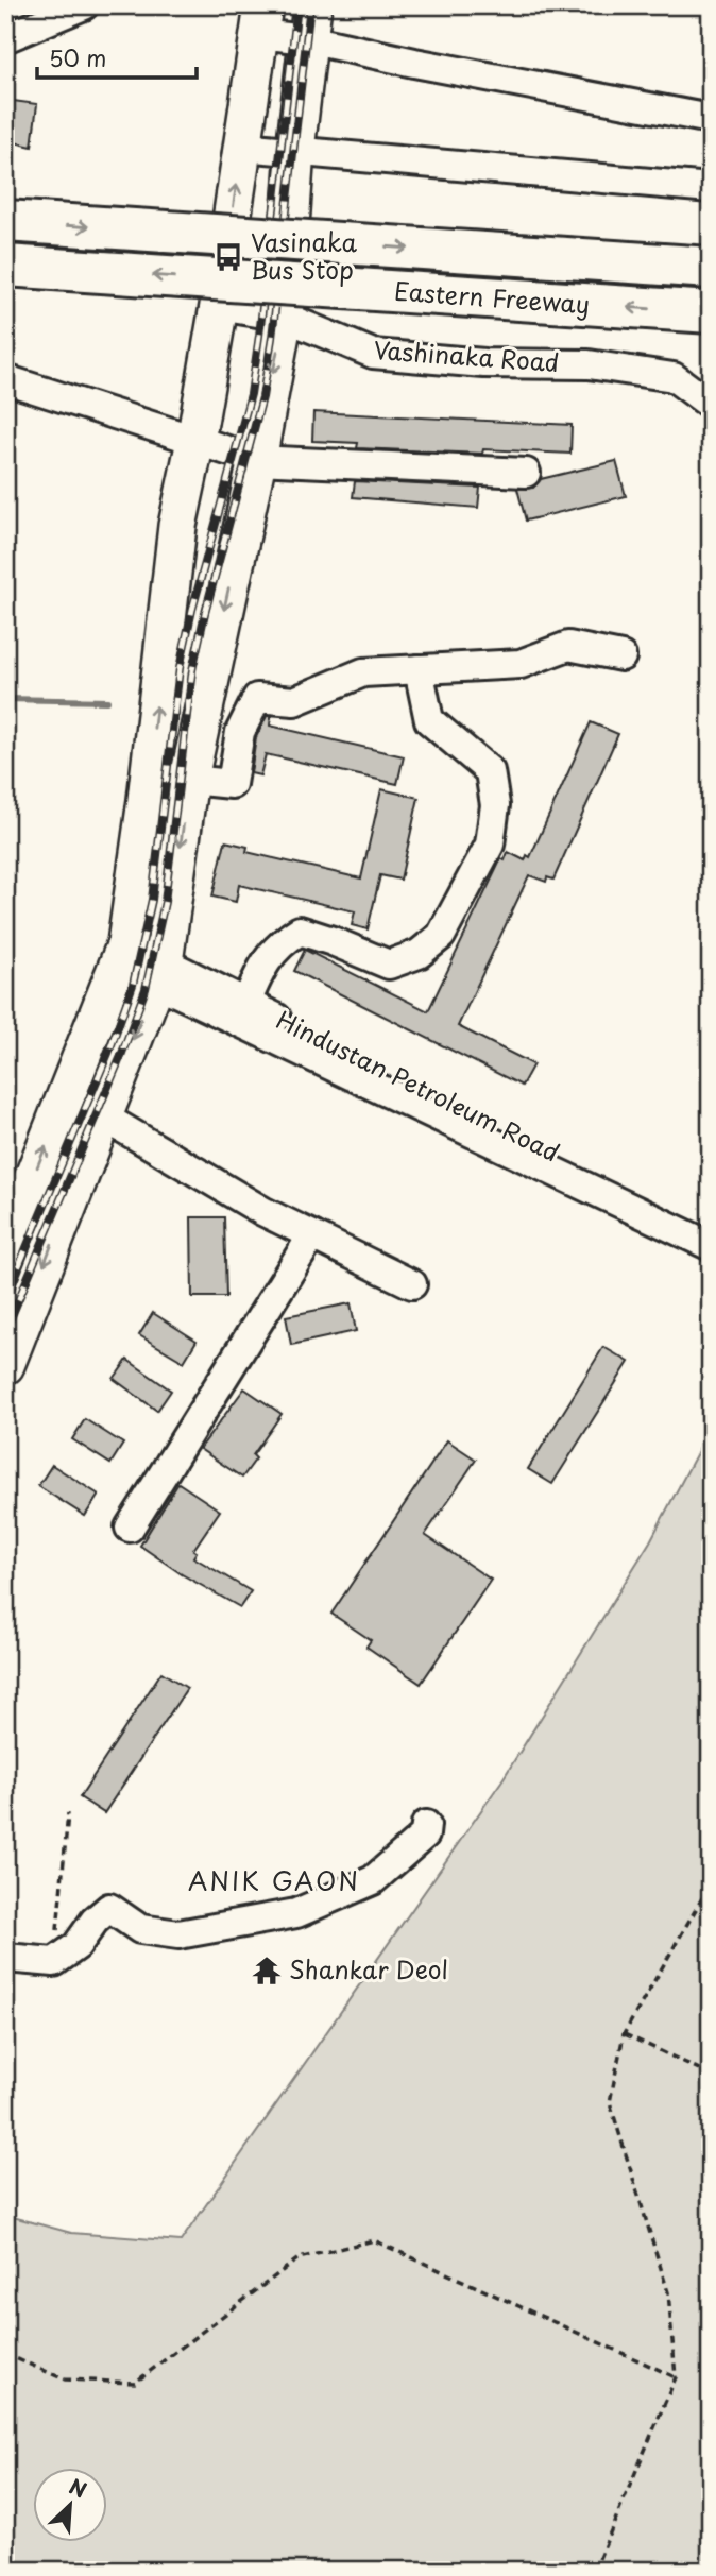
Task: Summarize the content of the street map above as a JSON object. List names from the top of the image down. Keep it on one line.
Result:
{"streets":{"highway":["Eastern Freeway"],"street":["Vashinaka Road","Hindustan Petroleum Road"]},"districts":["ANIK GAON"],"places":{"bus stop":["Vasinaka Bus Stop"],"temple":["Shankar Deol"]},"scale_bar":"50 m","north":"top right"}
